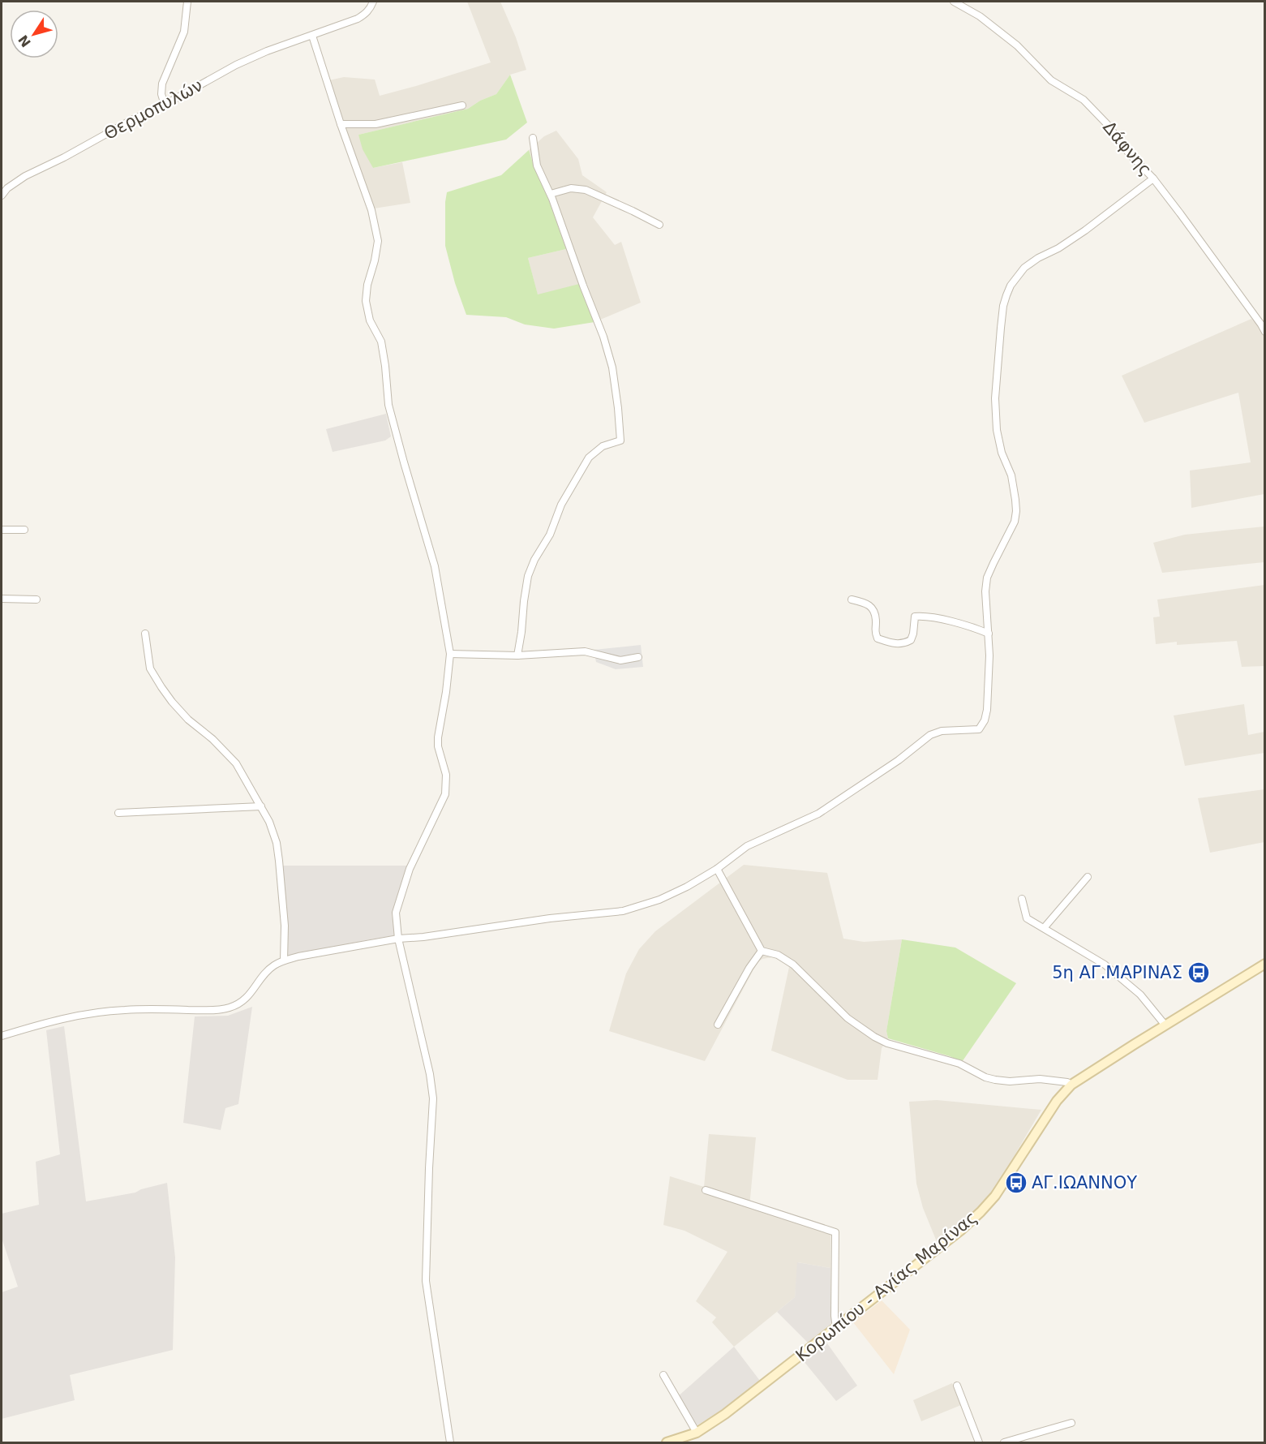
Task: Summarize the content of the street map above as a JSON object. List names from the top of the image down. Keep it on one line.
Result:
{"streets":{"main road":["Κορωπίου - Αγίας Μαρίνας"],"street":["Θερμοπυλών","Δάφνης"]},"places":{"bus stop":["5η ΑΓ.ΜΑΡΙΝΑΣ","ΑΓ.ΙΩΑΝΝΟΥ"]},"north":"bottom left"}
